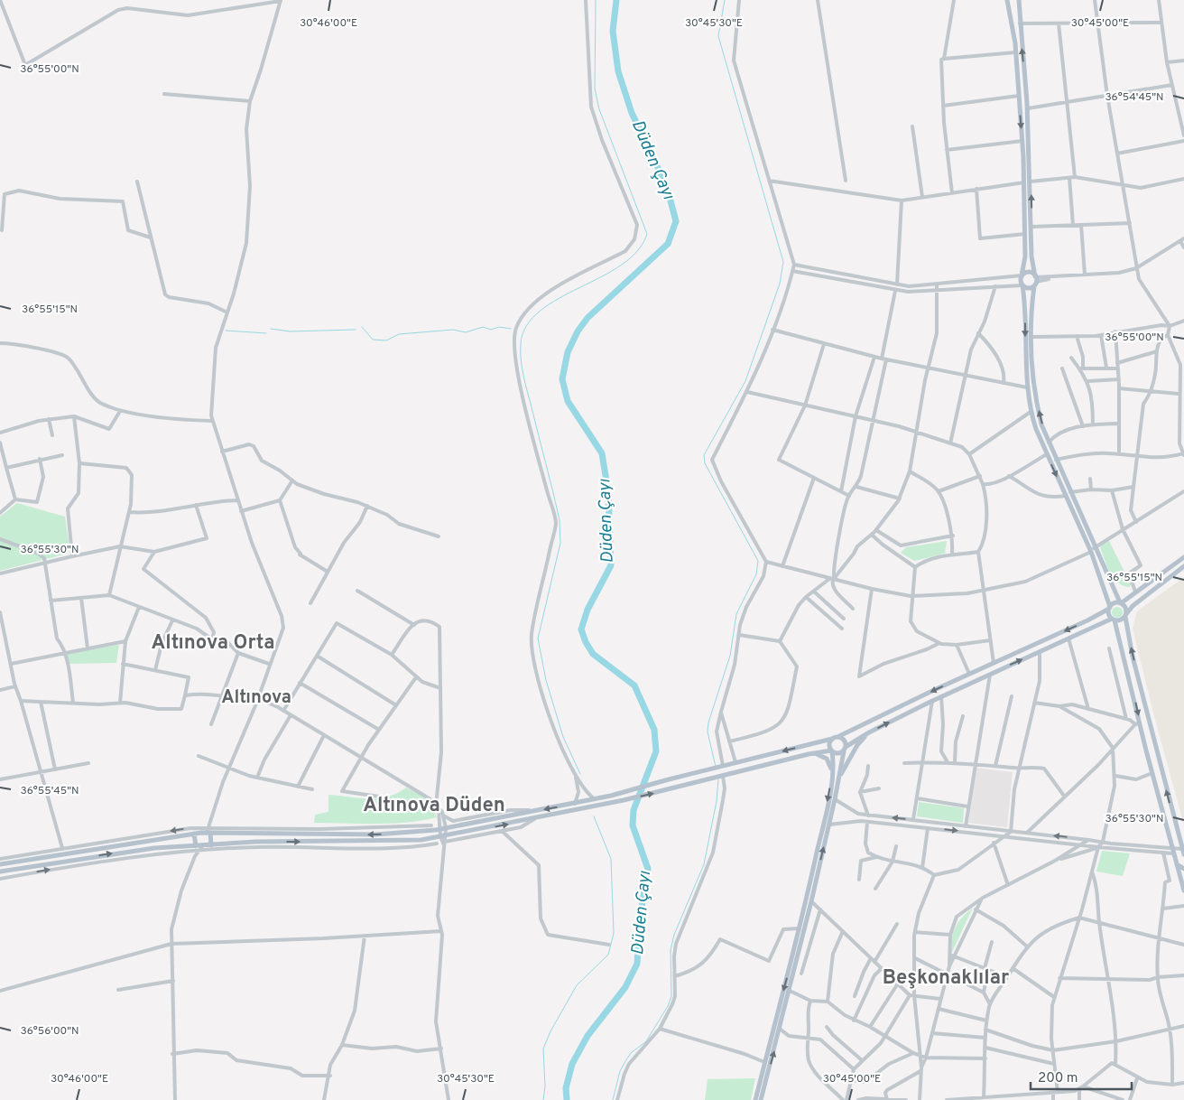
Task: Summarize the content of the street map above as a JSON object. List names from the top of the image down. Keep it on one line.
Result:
{"districts":["Altınova Orta","Altınova","Altınova Düden","Beşkonaklılar"],"water":["Düden Çayı"],"scale_bar":"200 m","coordinates":["30°46'00\"E","30°45'30\"E","30°45'00\"E","36°55'00\"N","36°54'45\"N","36°55'15\"N","36°55'30\"N","36°55'45\"N","36°56'00\"N"]}
